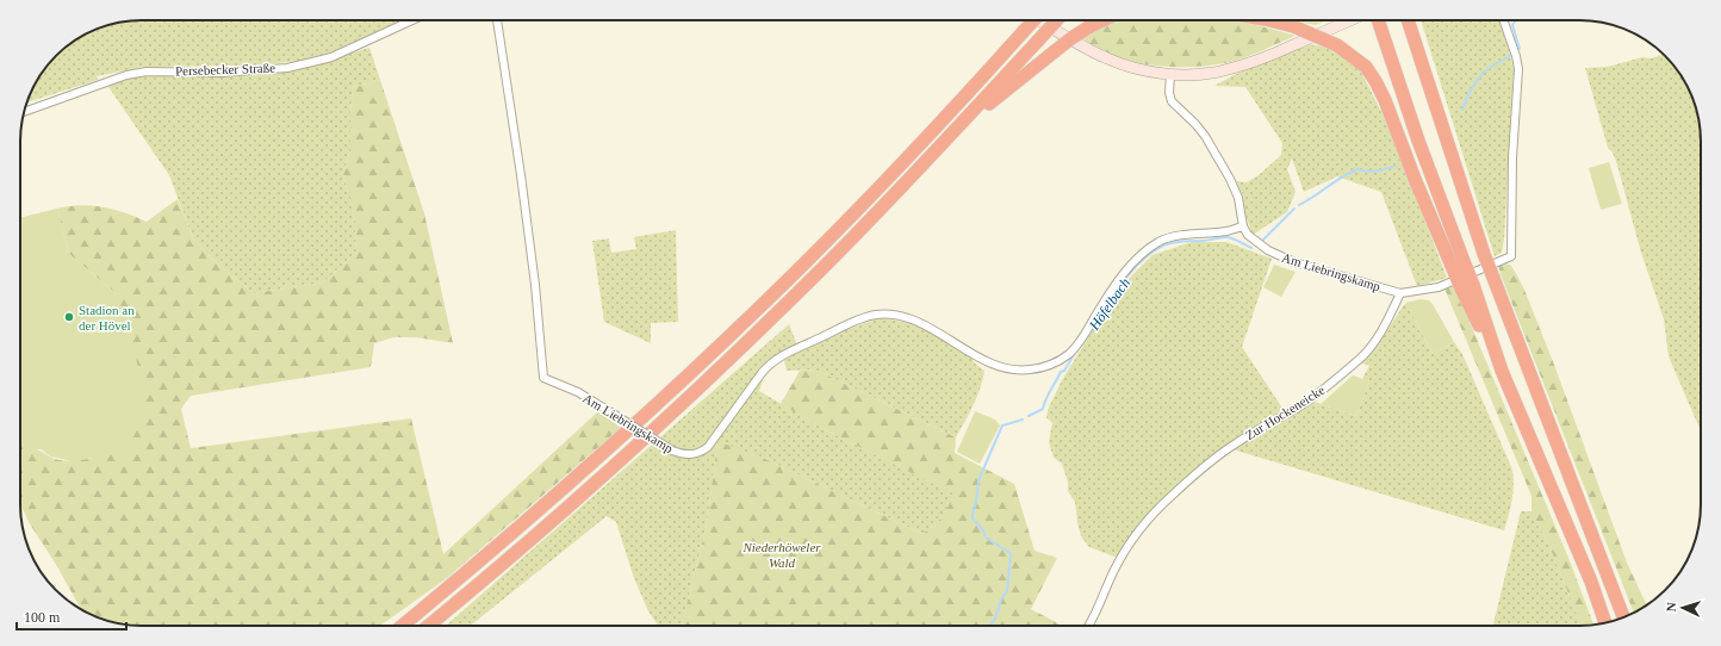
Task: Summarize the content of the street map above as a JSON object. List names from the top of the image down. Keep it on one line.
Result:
{"streets":{"street":["Persebecker Straße","Am Liebringskamp","Zur Hockeneicke"]},"crossings":[["Am Liebringskamp","Zur Hockeneicke"]],"water":["Höfelbach"],"parks":["Niederhöweler Wald"],"places":["Stadion an der Hövel"],"scale_bar":"100 m","north":"left"}
